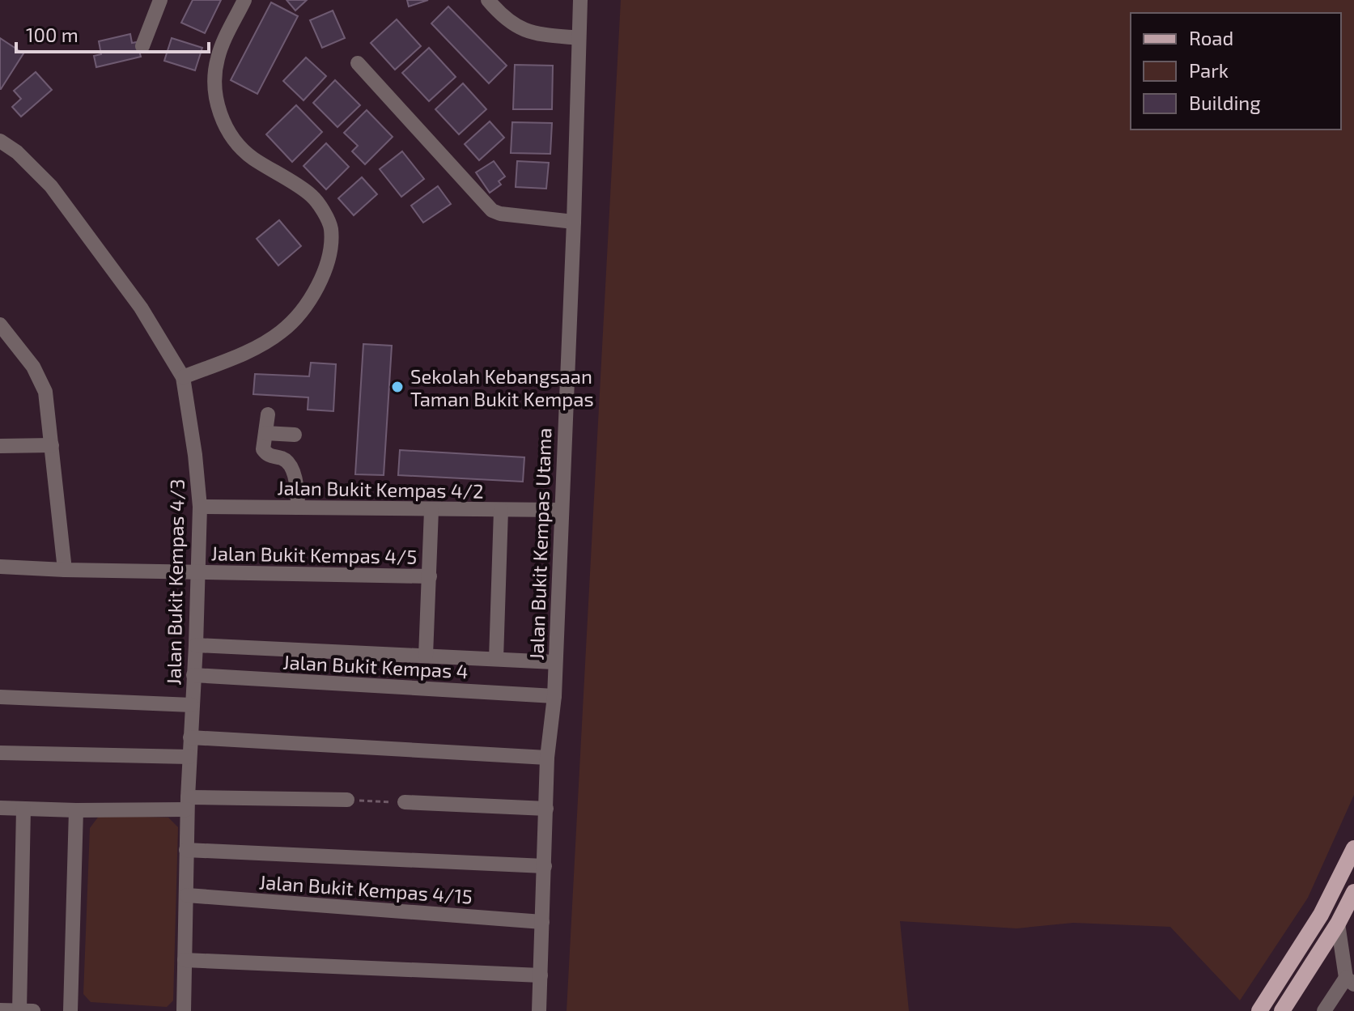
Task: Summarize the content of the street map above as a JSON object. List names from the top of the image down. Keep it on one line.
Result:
{"streets":{"street":["Jalan Bukit Kempas 4/2","Jalan Bukit Kempas Utama","Jalan Bukit Kempas 4/5","Jalan Bukit Kempas 4/3","Jalan Bukit Kempas 4","Jalan Bukit Kempas 4/15"]},"crossings":[["Jalan Bukit Kempas 4/2","Jalan Bukit Kempas Utama"],["Jalan Bukit Kempas 4/2","Jalan Bukit Kempas 4/3"],["Jalan Bukit Kempas Utama","Jalan Bukit Kempas 4"],["Jalan Bukit Kempas Utama","Jalan Bukit Kempas 4/15"],["Jalan Bukit Kempas 4/5","Jalan Bukit Kempas 4/3"],["Jalan Bukit Kempas 4/3","Jalan Bukit Kempas 4"],["Jalan Bukit Kempas 4/3","Jalan Bukit Kempas 4/15"]],"places":["Sekolah Kebangsaan Taman Bukit Kempas"],"legend":["Road","Park","Building"],"scale_bar":"100 m"}
